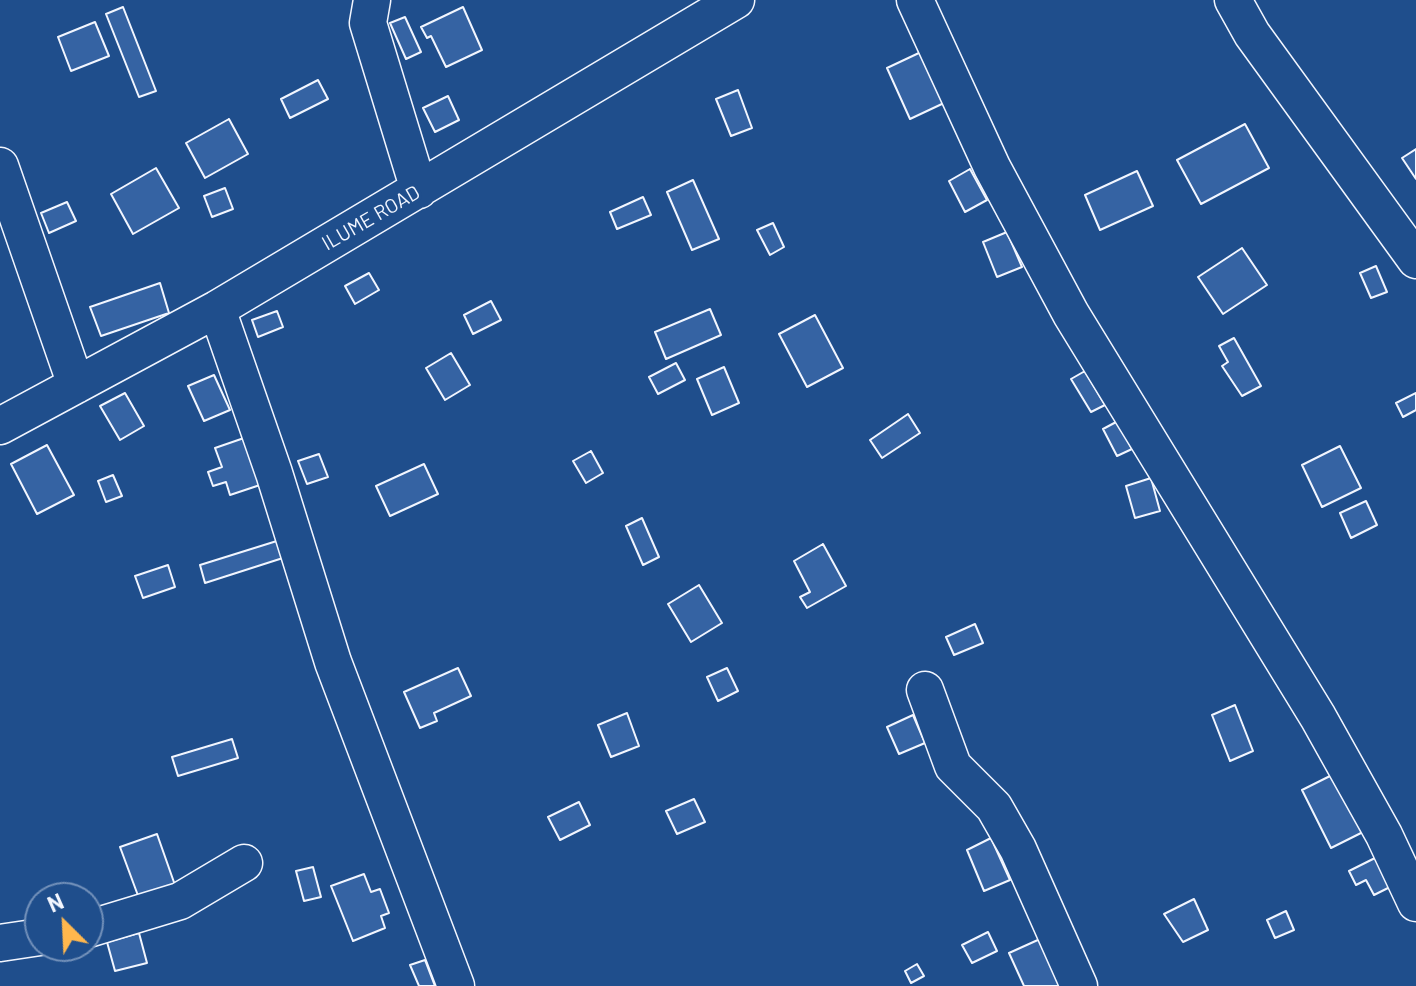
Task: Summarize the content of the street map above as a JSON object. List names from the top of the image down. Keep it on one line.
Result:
{"streets":{"street":["ILUME ROAD"]},"north":"top left"}
